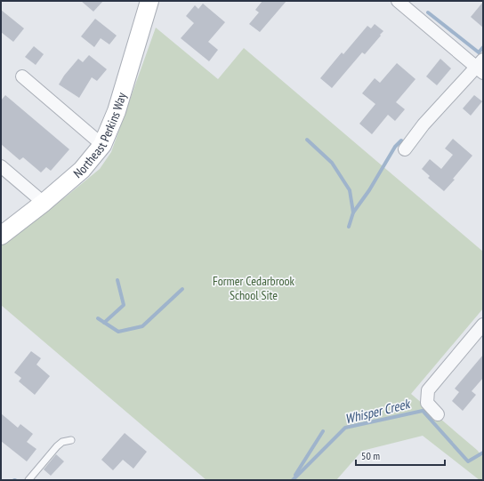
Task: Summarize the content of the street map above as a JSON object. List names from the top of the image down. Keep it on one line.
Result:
{"streets":{"main road":["Northeast Perkins Way"]},"water":["Whisper Creek"],"parks":["Former Cedarbrook School Site"],"scale_bar":"50 m"}
